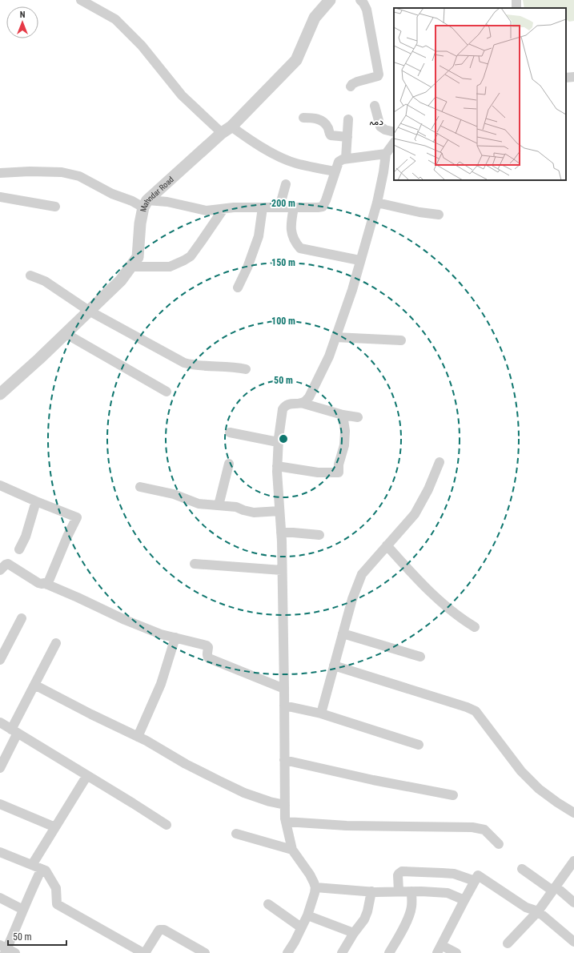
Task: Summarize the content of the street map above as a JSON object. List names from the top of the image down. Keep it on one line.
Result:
{"streets":{"street":["Mahndar Road"]},"districts":["دمہ"],"scale_bar":"50 m","north":"top","rings":["200 m","150 m","100 m","50 m"]}
